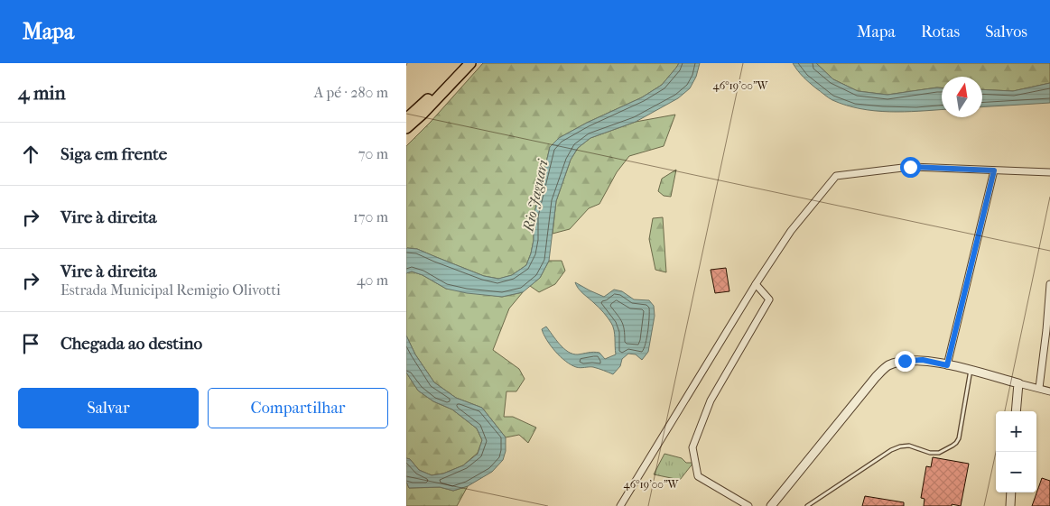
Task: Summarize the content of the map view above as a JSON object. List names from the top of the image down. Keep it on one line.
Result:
{"water":["Rio Jaguari"],"north":"top","page":{"header":"Mapa","nav":["Mapa","Rotas","Salvos"],"heading":["4 min","A pé · 280 m"],"list":[["Siga em frente","70 m"],["Vire à direita","170 m"],["Vire à direita","Estrada Municipal Remigio Olivotti","40 m"],"Chegada ao destino"],"buttons":["Salvar","Compartilhar"],"map_buttons":["+","−"]},"coordinates":["46°19'00\"W"]}
